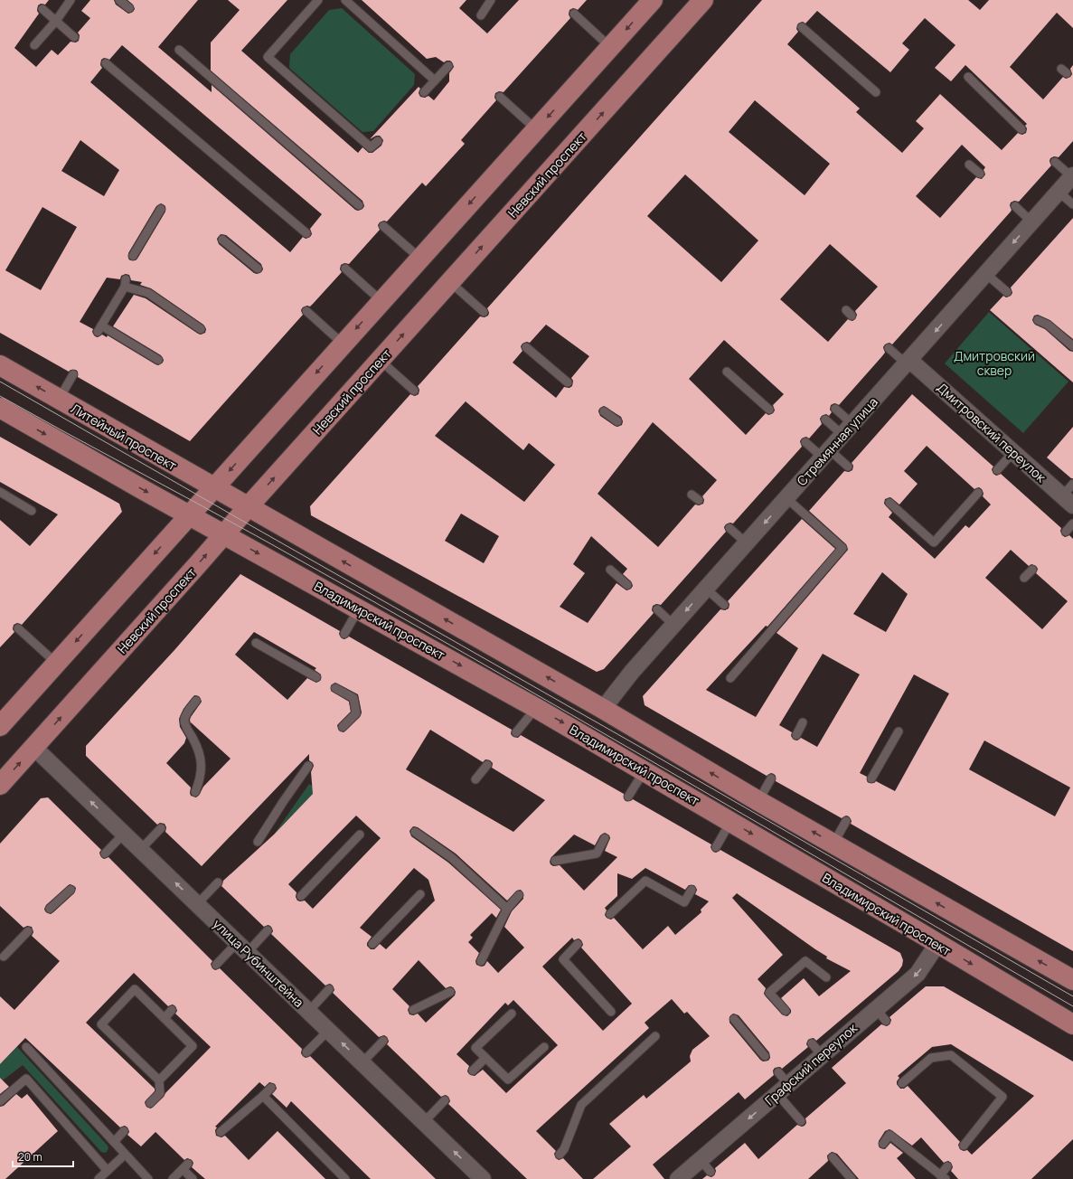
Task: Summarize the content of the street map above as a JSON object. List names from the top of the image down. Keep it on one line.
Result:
{"streets":{"main road":["Невский проспект","Литейный проспект","Владимирский проспект"],"street":["Дмитровский переулок","Стремянная улица","улица Рубинштейна","Графский переулок"]},"crossings":[["Невский проспект","Литейный проспект"],["Невский проспект","Владимирский проспект"],["Невский проспект","улица Рубинштейна"],["Дмитровский переулок","Стремянная улица"],["Владимирский проспект","Графский переулок"]],"one_way":["Стремянная улица","улица Рубинштейна","Графский переулок"],"parks":["Дмитровский сквер"],"scale_bar":"20 m"}
